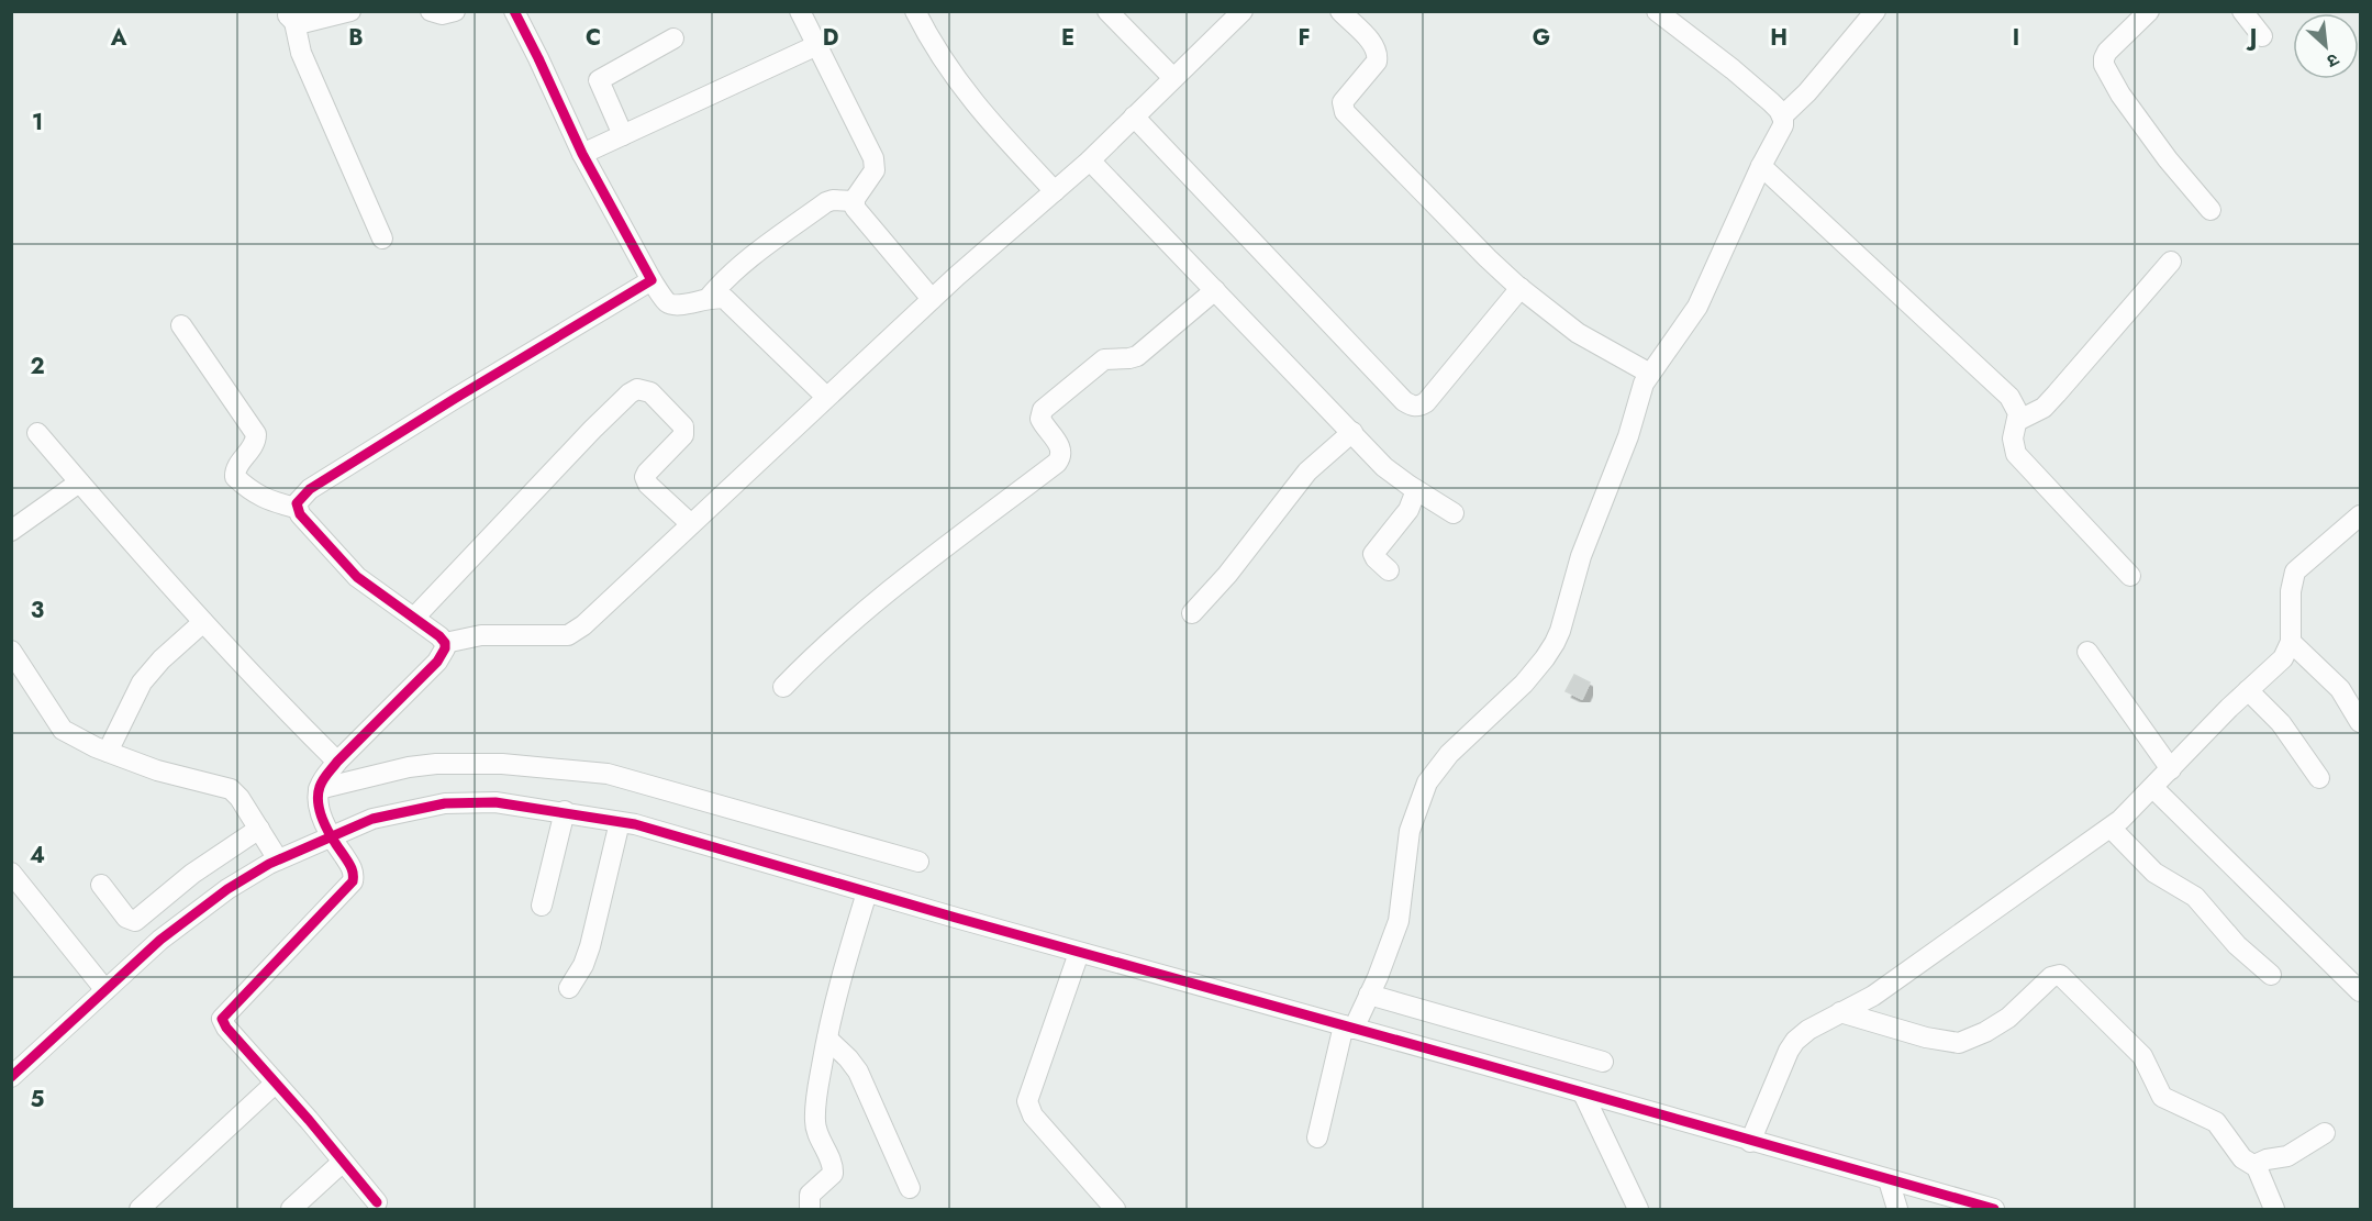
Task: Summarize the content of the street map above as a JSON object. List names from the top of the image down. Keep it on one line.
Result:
{"north":"bottom right","grid":{"columns":["A","B","C","D","E","F","G","H","I","J"],"rows":["1","2","3","4","5"]}}
